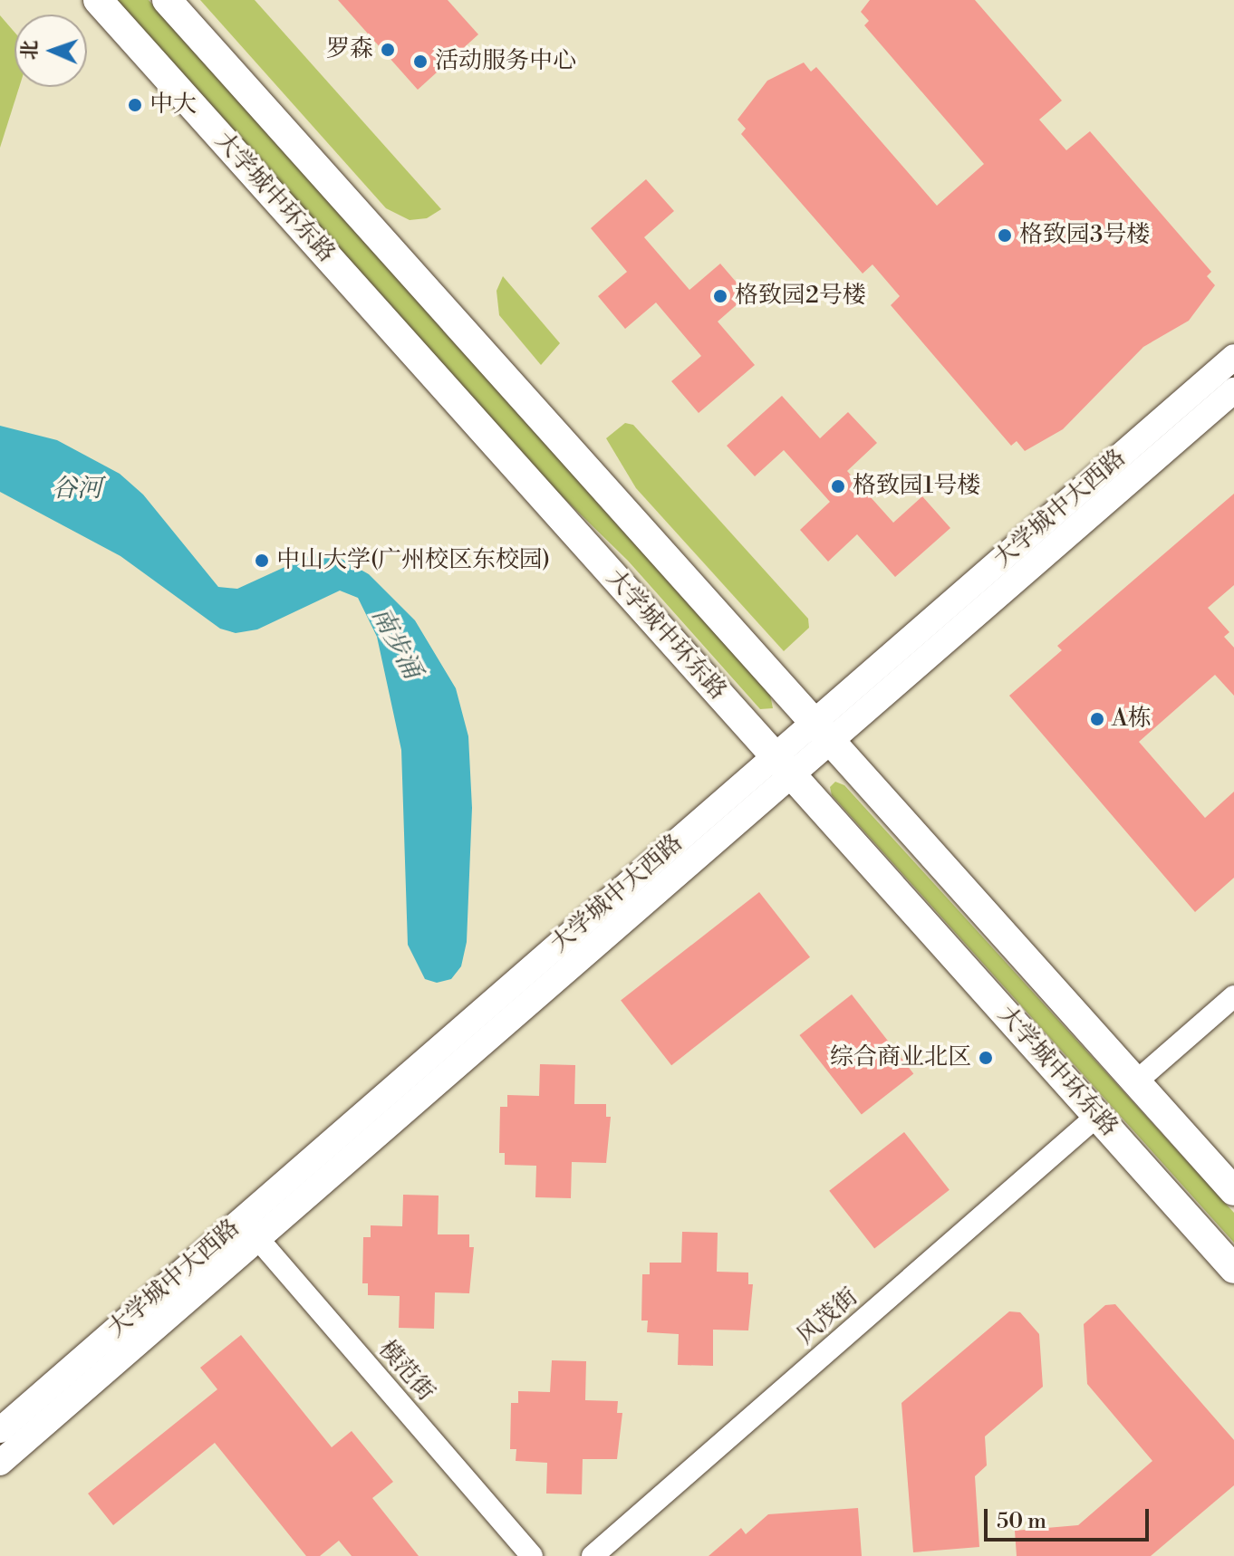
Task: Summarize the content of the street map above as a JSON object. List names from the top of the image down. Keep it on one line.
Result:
{"streets":{"main road":["大学城中环东路","大学城中大西路"],"street":["风茂街","模范街"]},"crossings":[["大学城中环东路","大学城中大西路"],["大学城中环东路","风茂街"],["大学城中大西路","模范街"]],"water":["谷河","南步涌"],"places":["罗森","活动服务中心","中大","格致园3号楼","格致园2号楼","格致园1号楼","中山大学(广州校区东校园)","A栋","综合商业北区"],"scale_bar":"50 m","north":"left"}
